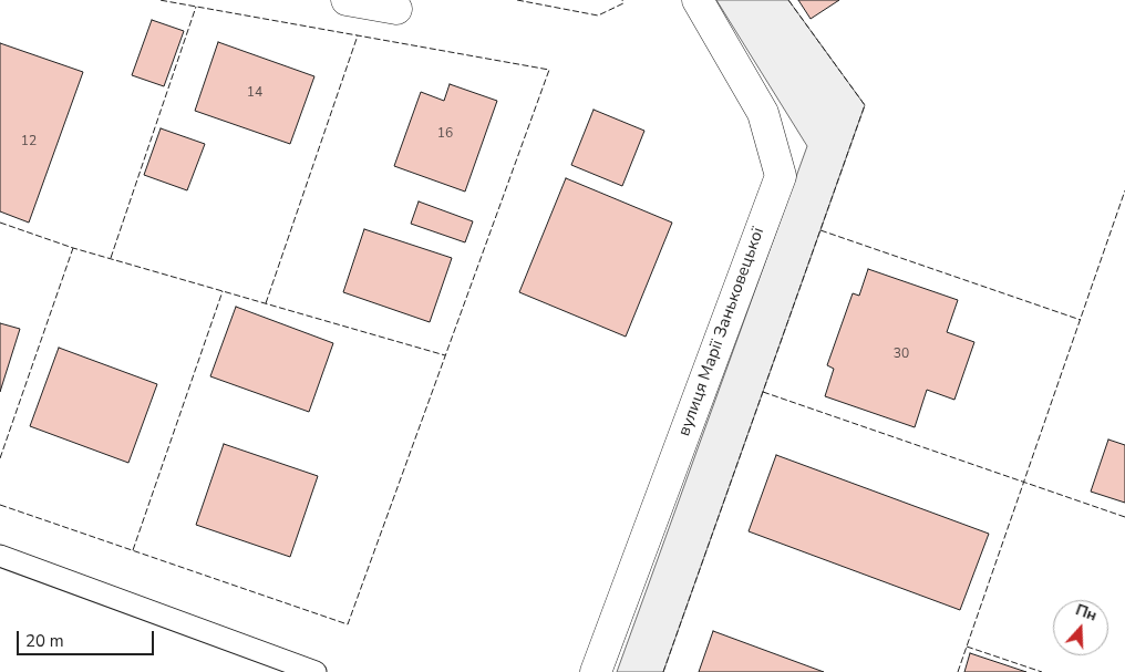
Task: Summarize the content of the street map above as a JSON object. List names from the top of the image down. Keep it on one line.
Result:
{"streets":{"street":["вулиця Марії Заньковецької"]},"house_numbers":["14","16","12","30"],"scale_bar":"20 m","north":"top"}
